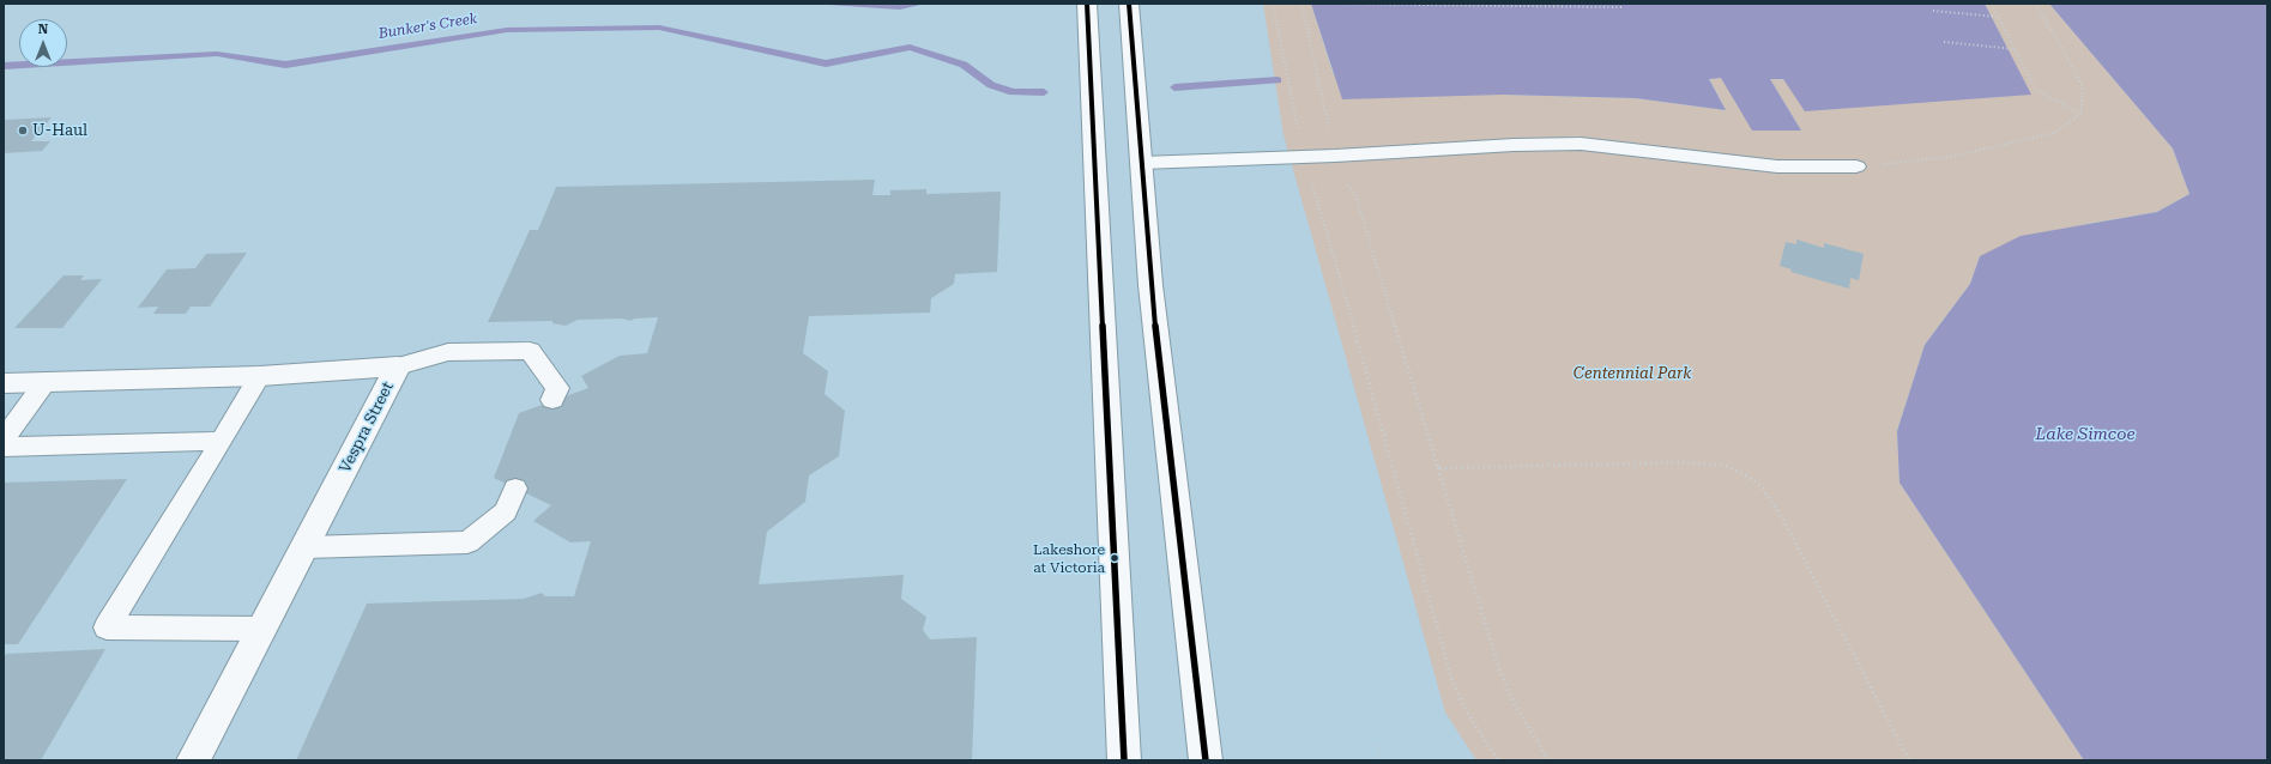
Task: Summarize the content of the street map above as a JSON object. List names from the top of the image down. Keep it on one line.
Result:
{"streets":{"main road":["Vespra Street"]},"water":["Bunker's Creek","Lake Simcoe"],"parks":["Centennial Park"],"places":["U-Haul","Lakeshore at Victoria"],"north":"top"}
